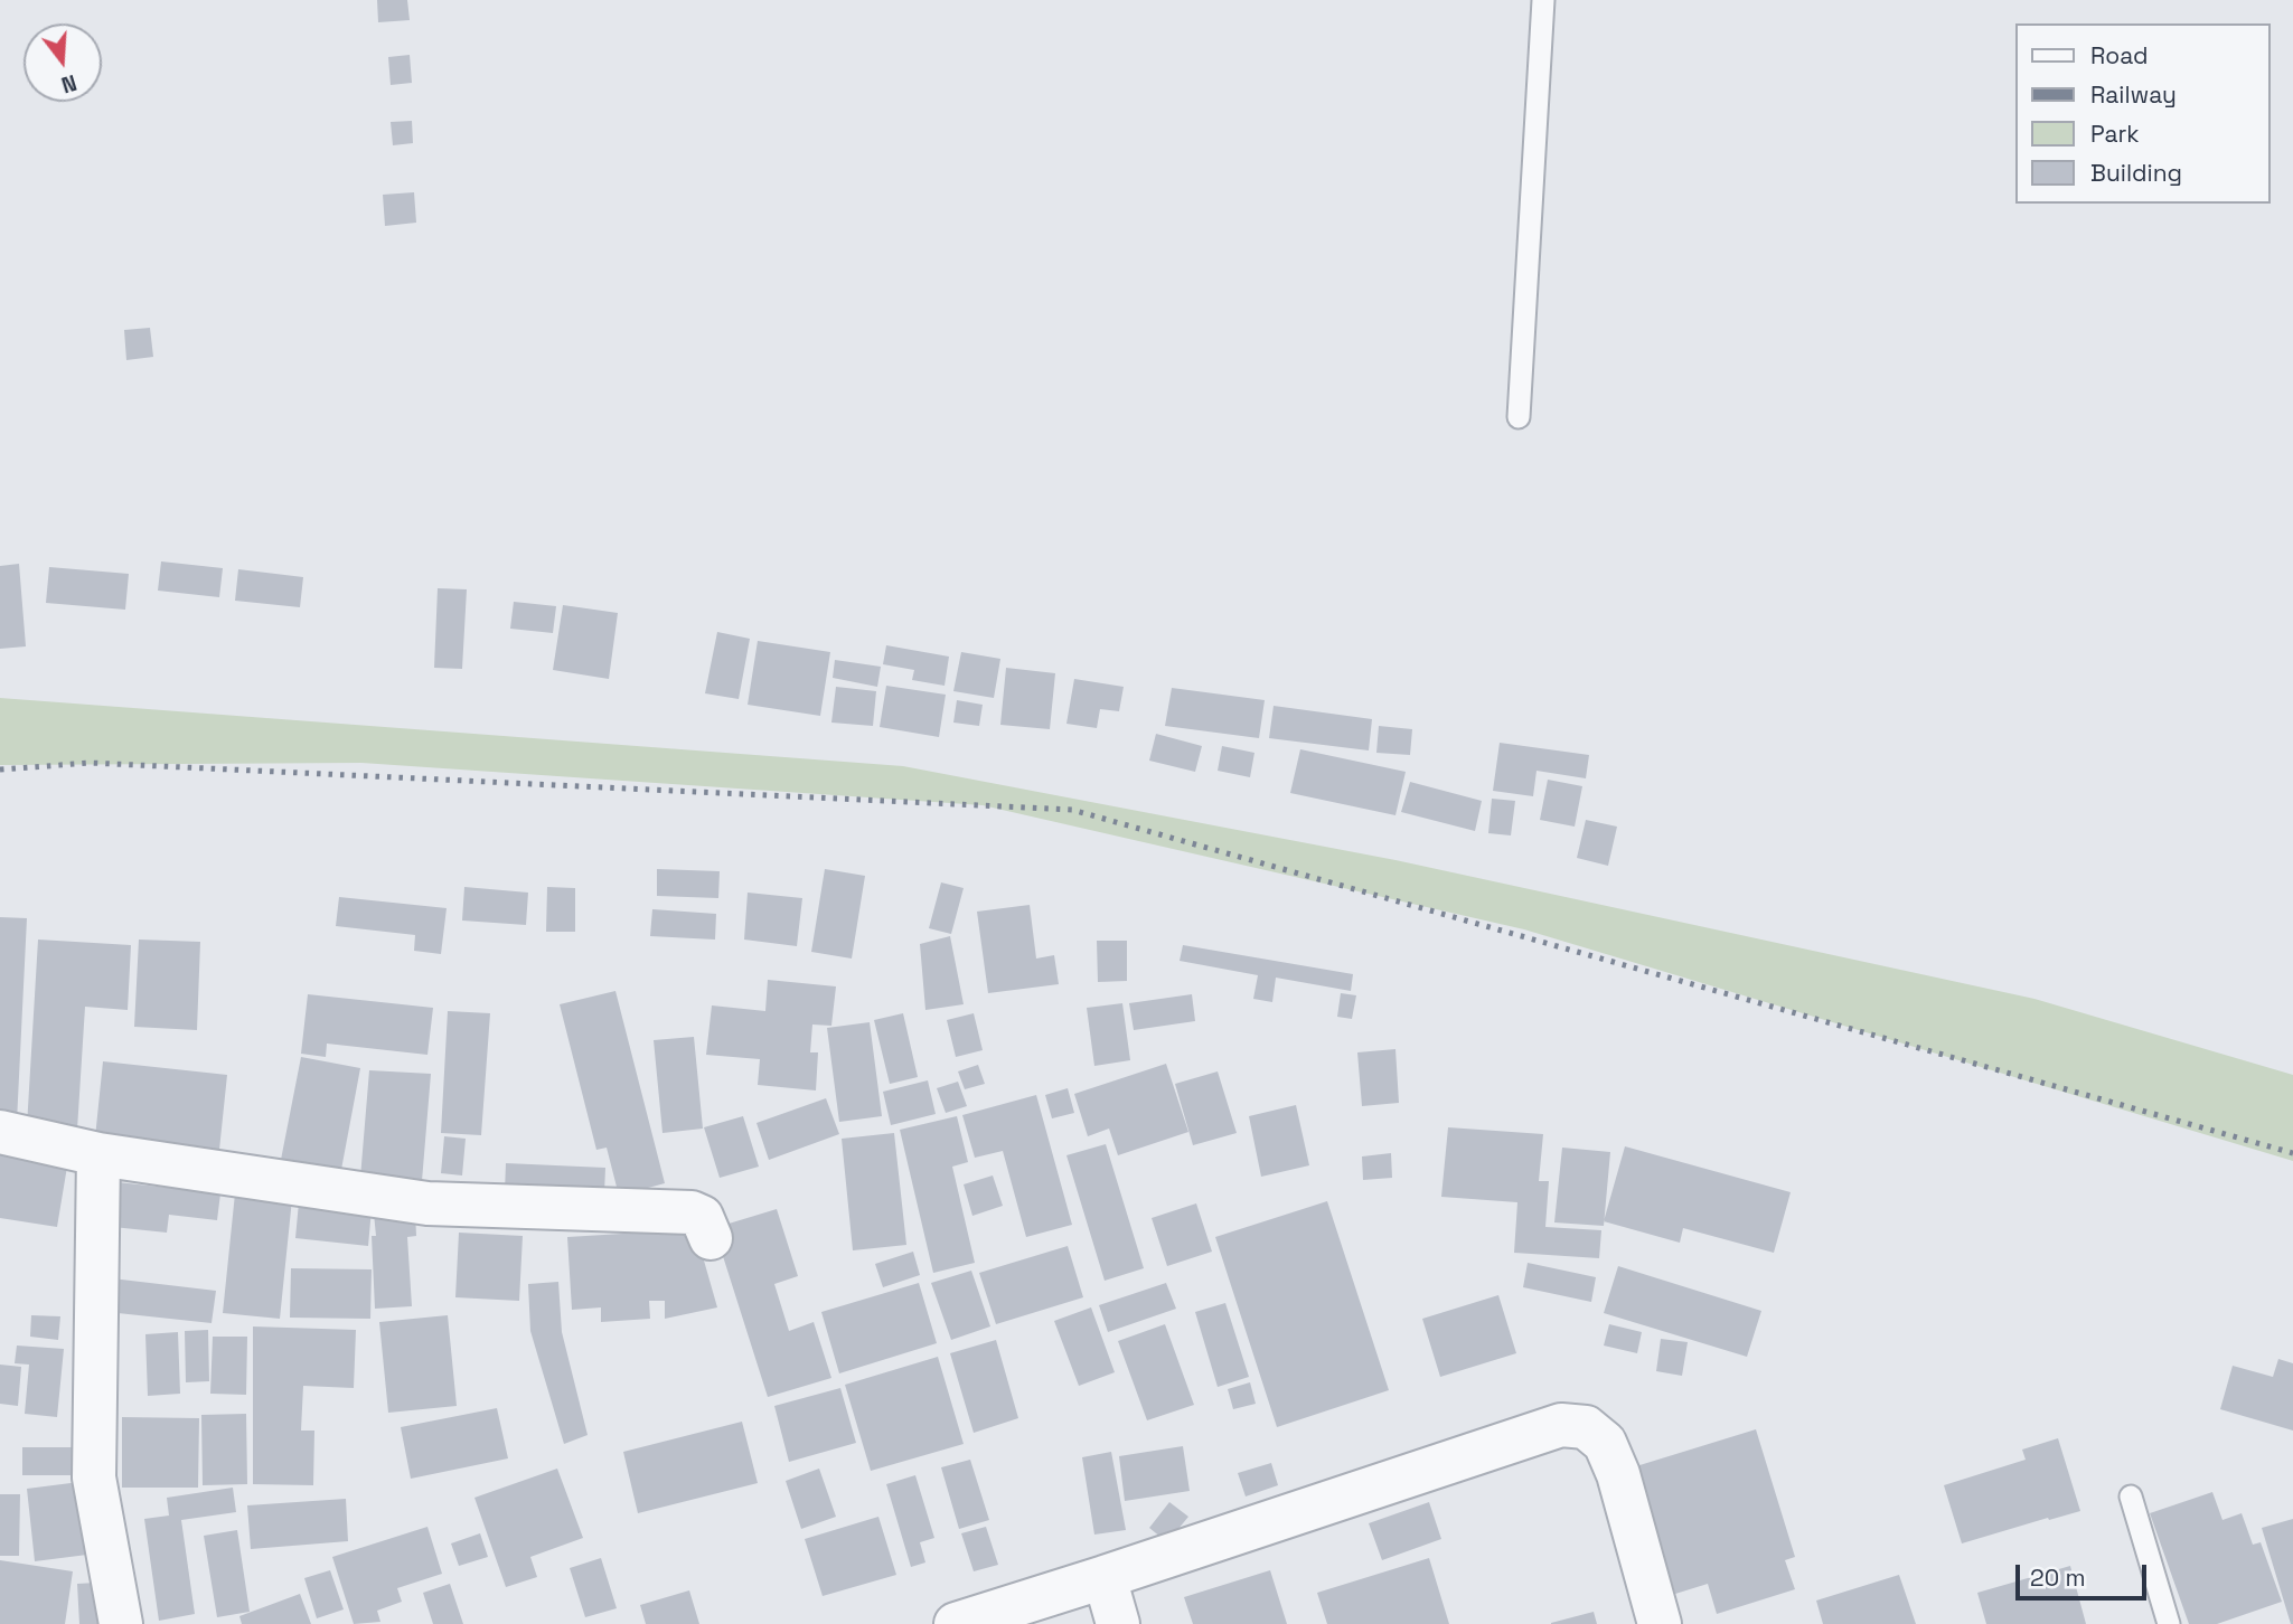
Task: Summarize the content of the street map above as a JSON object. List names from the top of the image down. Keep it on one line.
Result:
{"legend":["Road","Railway","Park","Building"],"scale_bar":"20 m","north":"bottom"}
